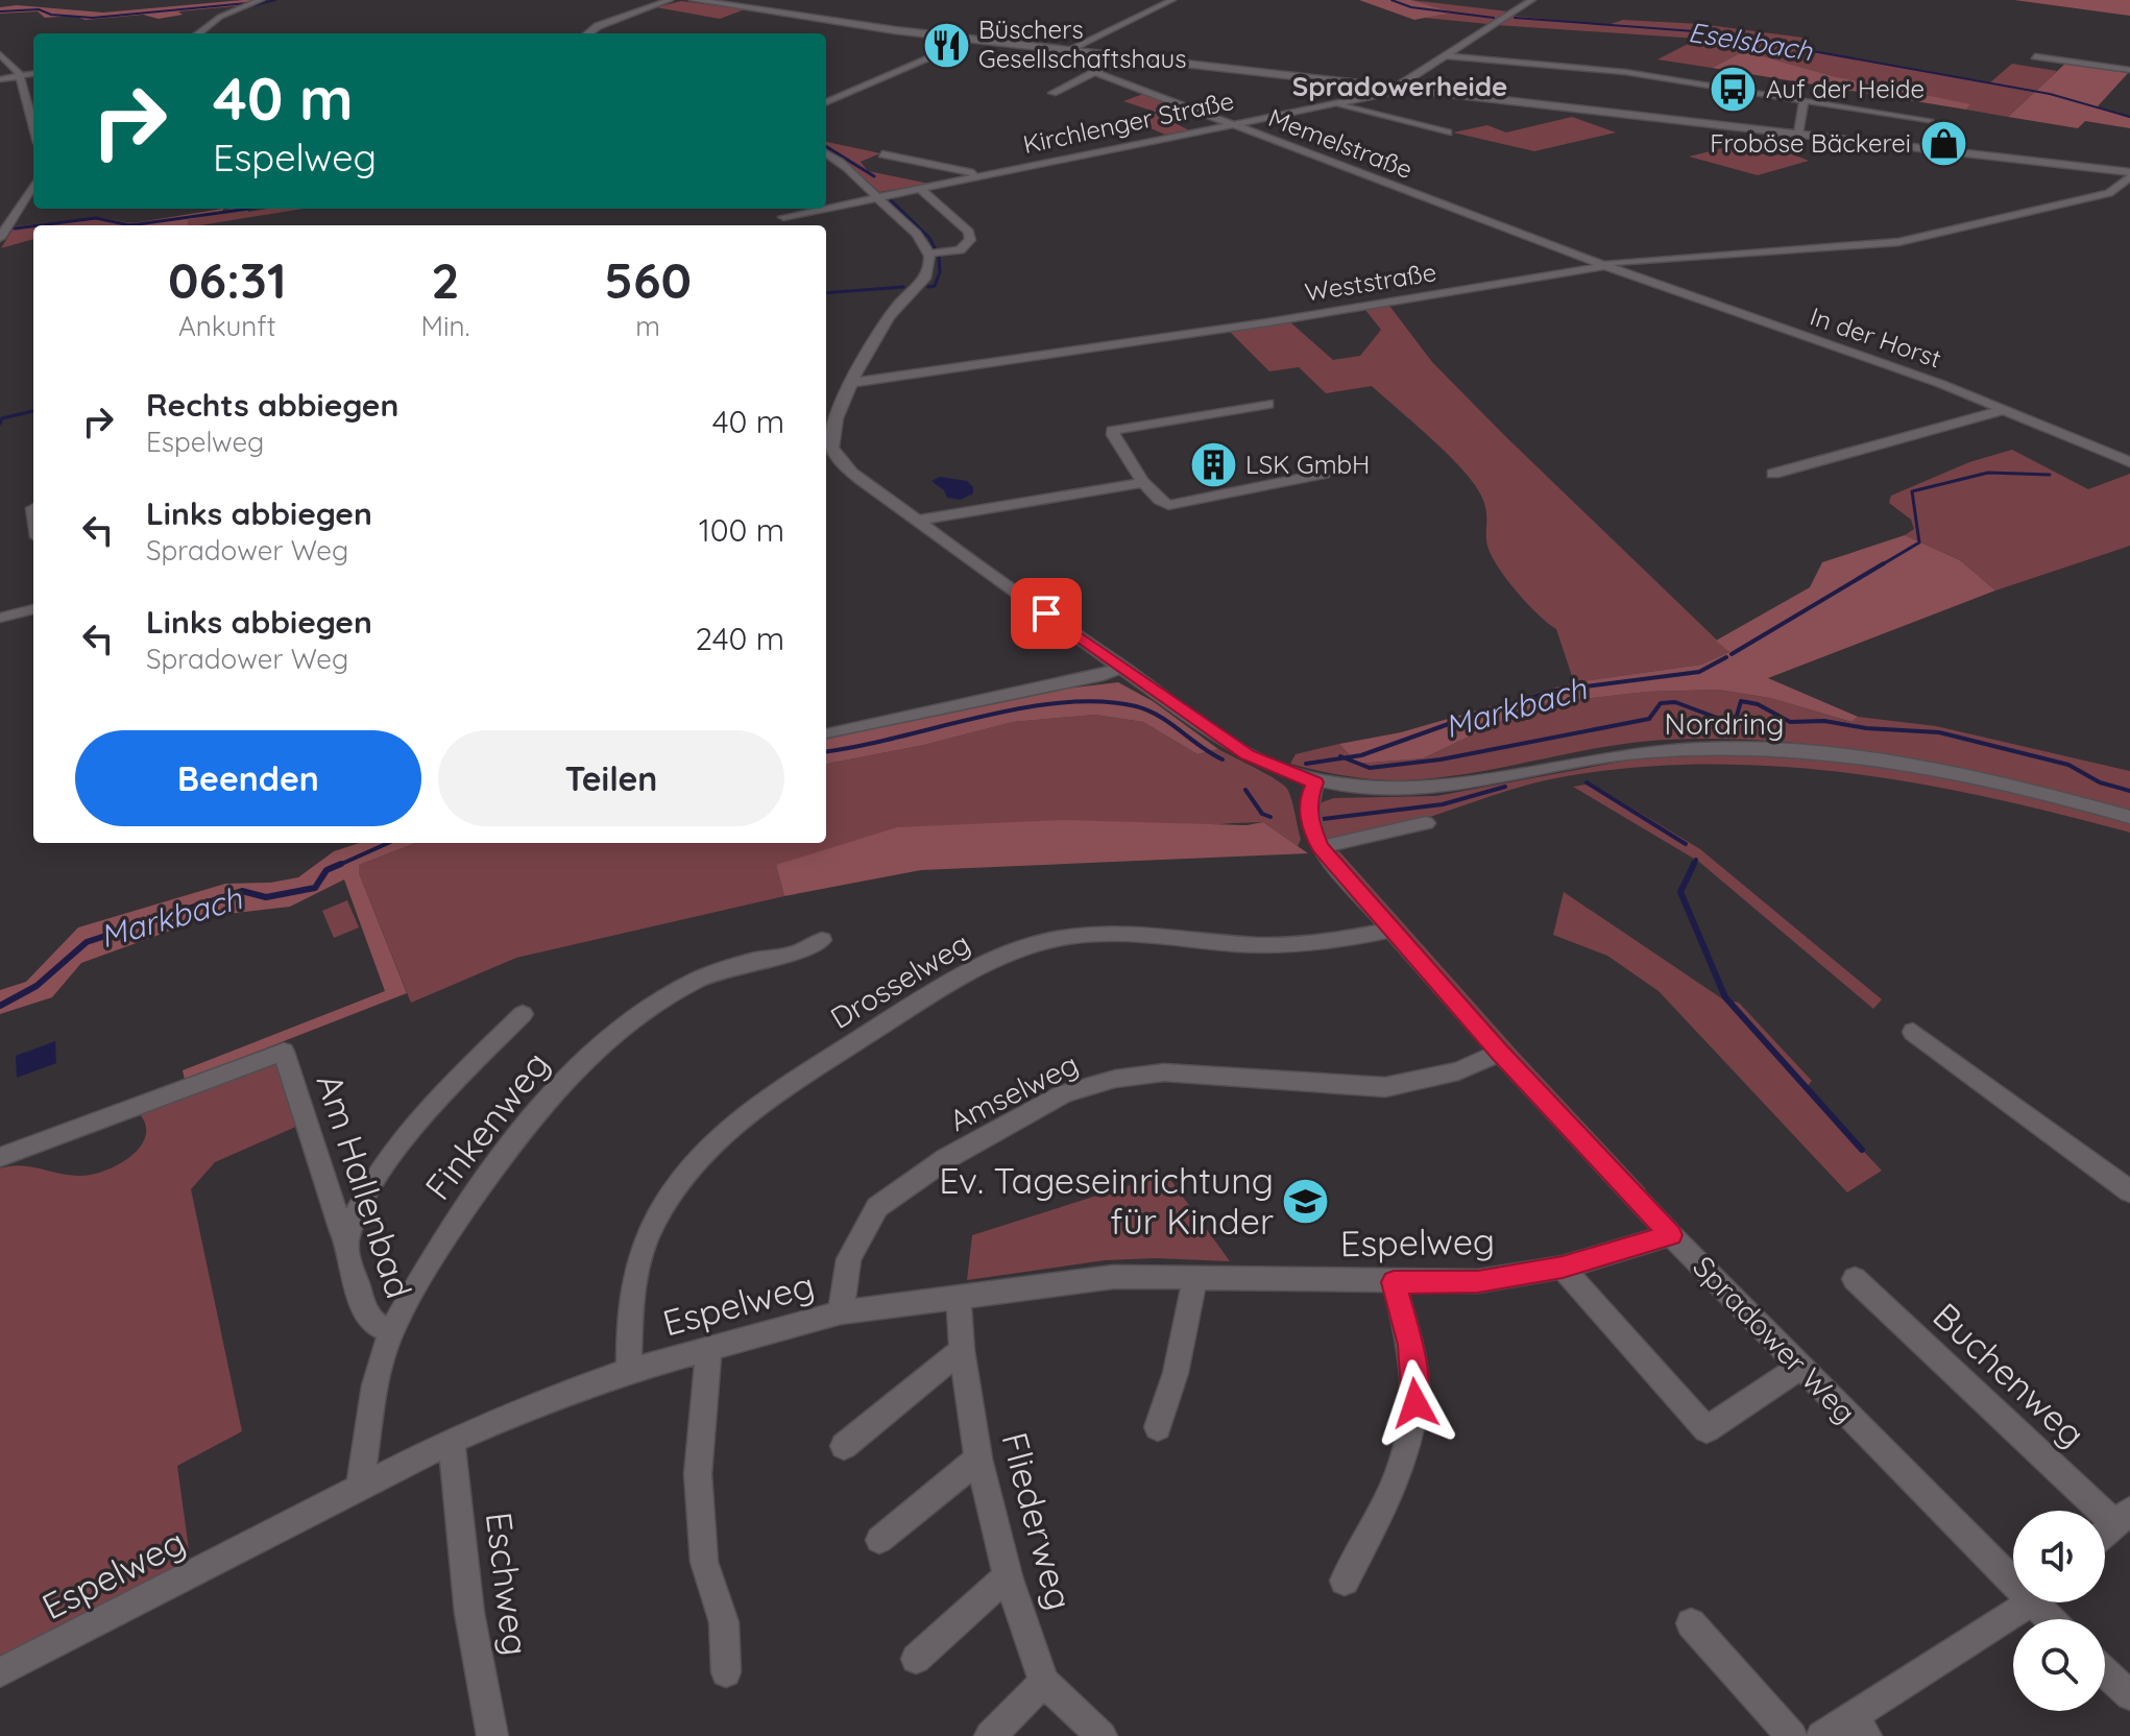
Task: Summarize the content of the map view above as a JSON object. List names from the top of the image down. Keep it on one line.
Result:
{"streets":{"street":["Kirchlenger Straße","Memelstraße","Weststraße","In der Horst","Nordring","Drosselweg","Amselweg","Finkenweg","Am Hallenbad","Espelweg","Spradower Weg","Buchenweg","Fliederweg","Eschweg"]},"crossings":[["Kirchlenger Straße","Memelstraße"],["Memelstraße","Weststraße"],["Memelstraße","In der Horst"],["Weststraße","In der Horst"],["Nordring","Spradower Weg"],["Drosselweg","Espelweg"],["Drosselweg","Spradower Weg"],["Amselweg","Espelweg"],["Amselweg","Spradower Weg"],["Finkenweg","Am Hallenbad"],["Finkenweg","Espelweg"],["Espelweg","Spradower Weg"],["Espelweg","Fliederweg"],["Espelweg","Eschweg"]],"districts":["Spradowerheide"],"water":["Eselsbach","Markbach"],"places":{"restaurant":["Büschers Gesellschaftshaus"],"bus stop":["Auf der Heide"],"shop":["Froböse Bäckerei"],"building":["LSK GmbH"],"school or university":["Ev. Tageseinrichtung für Kinder"]},"page":{"turn":["40 m","Espelweg"],"eta":["06:31","Ankunft","2","Min.","560","m"],"list":[{"name":"Rechts abbiegen","note":"Espelweg","value":"40 m"},{"name":"Links abbiegen","note":"Spradower Weg","value":"100 m"},{"name":"Links abbiegen","note":"Spradower Weg","value":"240 m"}],"buttons":["Beenden","Teilen"]}}
